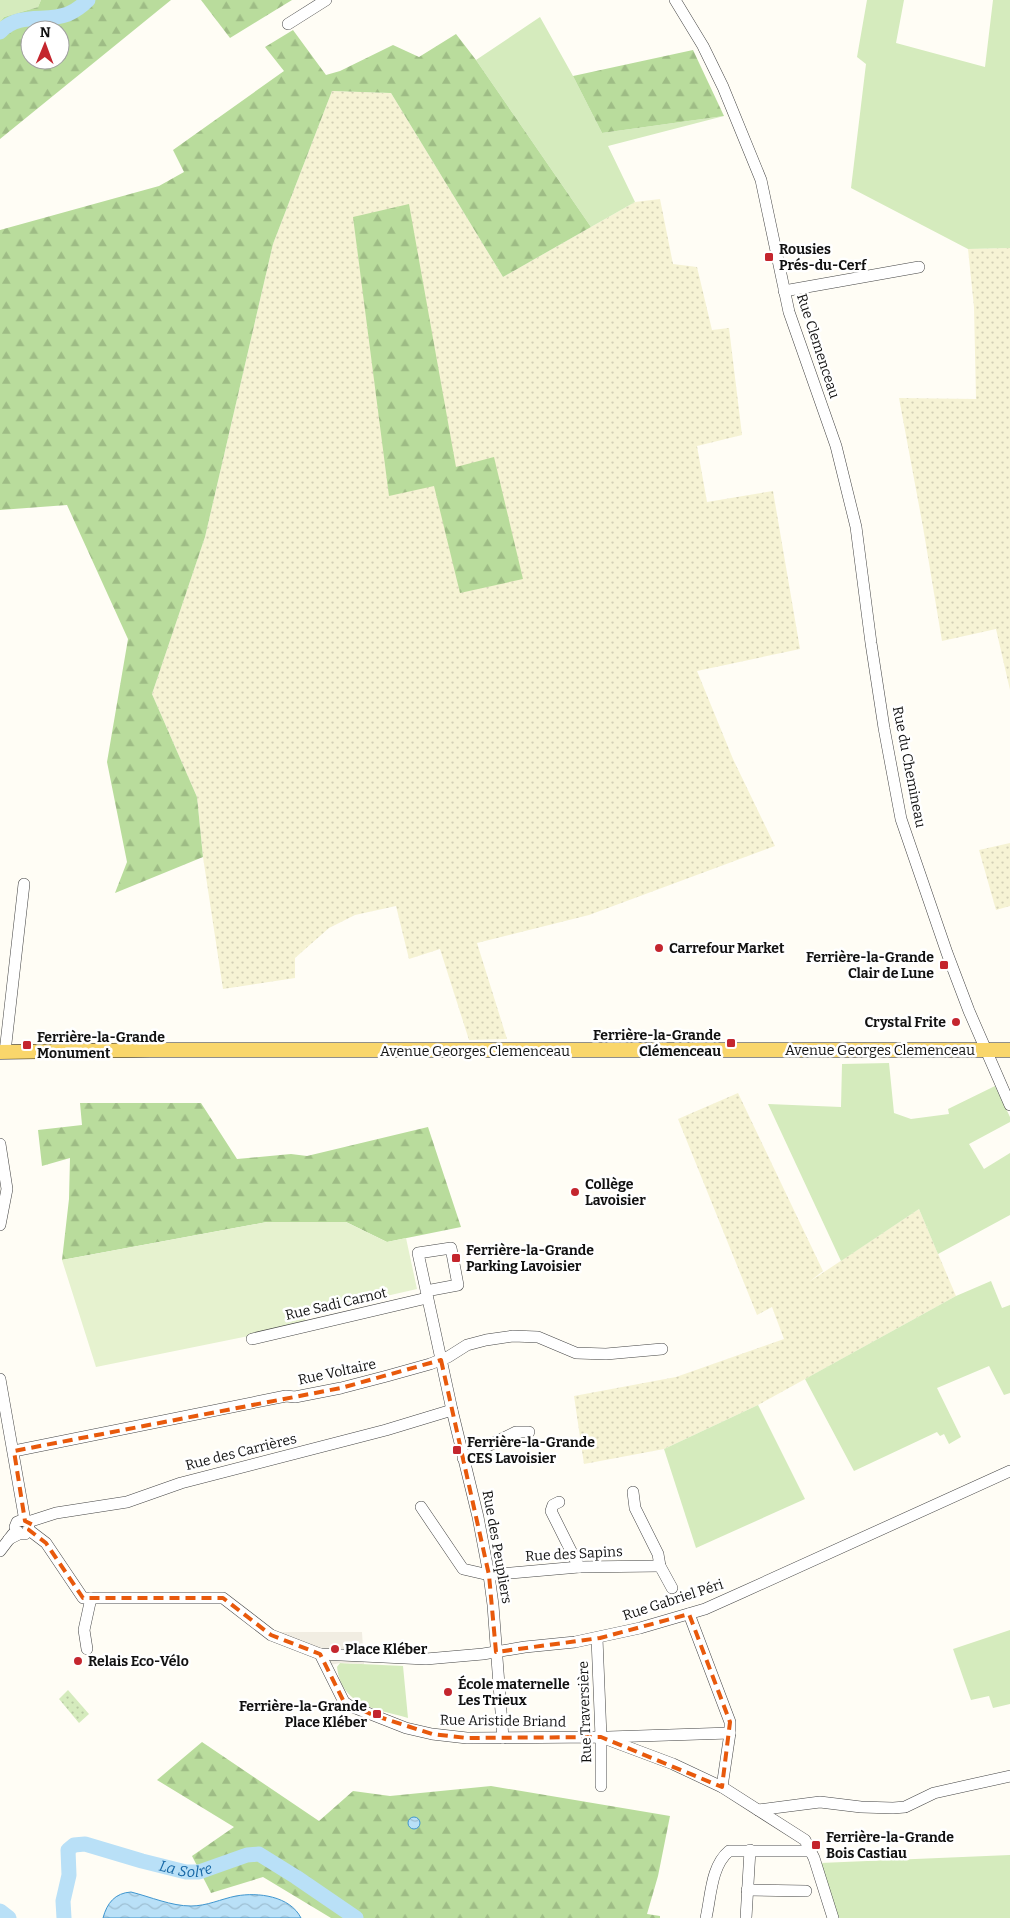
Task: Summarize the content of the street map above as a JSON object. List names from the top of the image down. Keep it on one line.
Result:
{"streets":{"main road":["Avenue Georges Clemenceau"],"street":["Rue Clemenceau","Rue du Chemineau","Rue Sadi Carnot","Rue Voltaire","Rue des Carrières","Rue des Peupliers","Rue des Sapins","Rue Gabriel Péri","Rue Traversière","Rue Aristide Briand"]},"crossings":[["Rue Clemenceau","Rue du Chemineau"],["Rue du Chemineau","Avenue Georges Clemenceau"],["Rue Sadi Carnot","Rue des Peupliers"],["Rue Voltaire","Rue des Peupliers"],["Rue des Carrières","Rue des Peupliers"],["Rue des Peupliers","Rue des Sapins"],["Rue des Peupliers","Rue Gabriel Péri"],["Rue des Peupliers","Rue Aristide Briand"],["Rue Gabriel Péri","Rue Traversière"],["Rue Gabriel Péri","Rue Aristide Briand"],["Rue Traversière","Rue Aristide Briand"]],"water":["La Solre"],"places":{"transit":["Rousies Prés-du-Cerf","Ferrière-la-Grande Clair de Lune","Ferrière-la-Grande Clémenceau","Ferrière-la-Grande Monument","Ferrière-la-Grande Parking Lavoisier","Ferrière-la-Grande CES Lavoisier","Ferrière-la-Grande Place Kléber","Ferrière-la-Grande Bois Castiau"],"other":["Carrefour Market","Crystal Frite","Collège Lavoisier","Place Kléber","Relais Eco-Vélo","École maternelle Les Trieux"]},"north":"top"}
